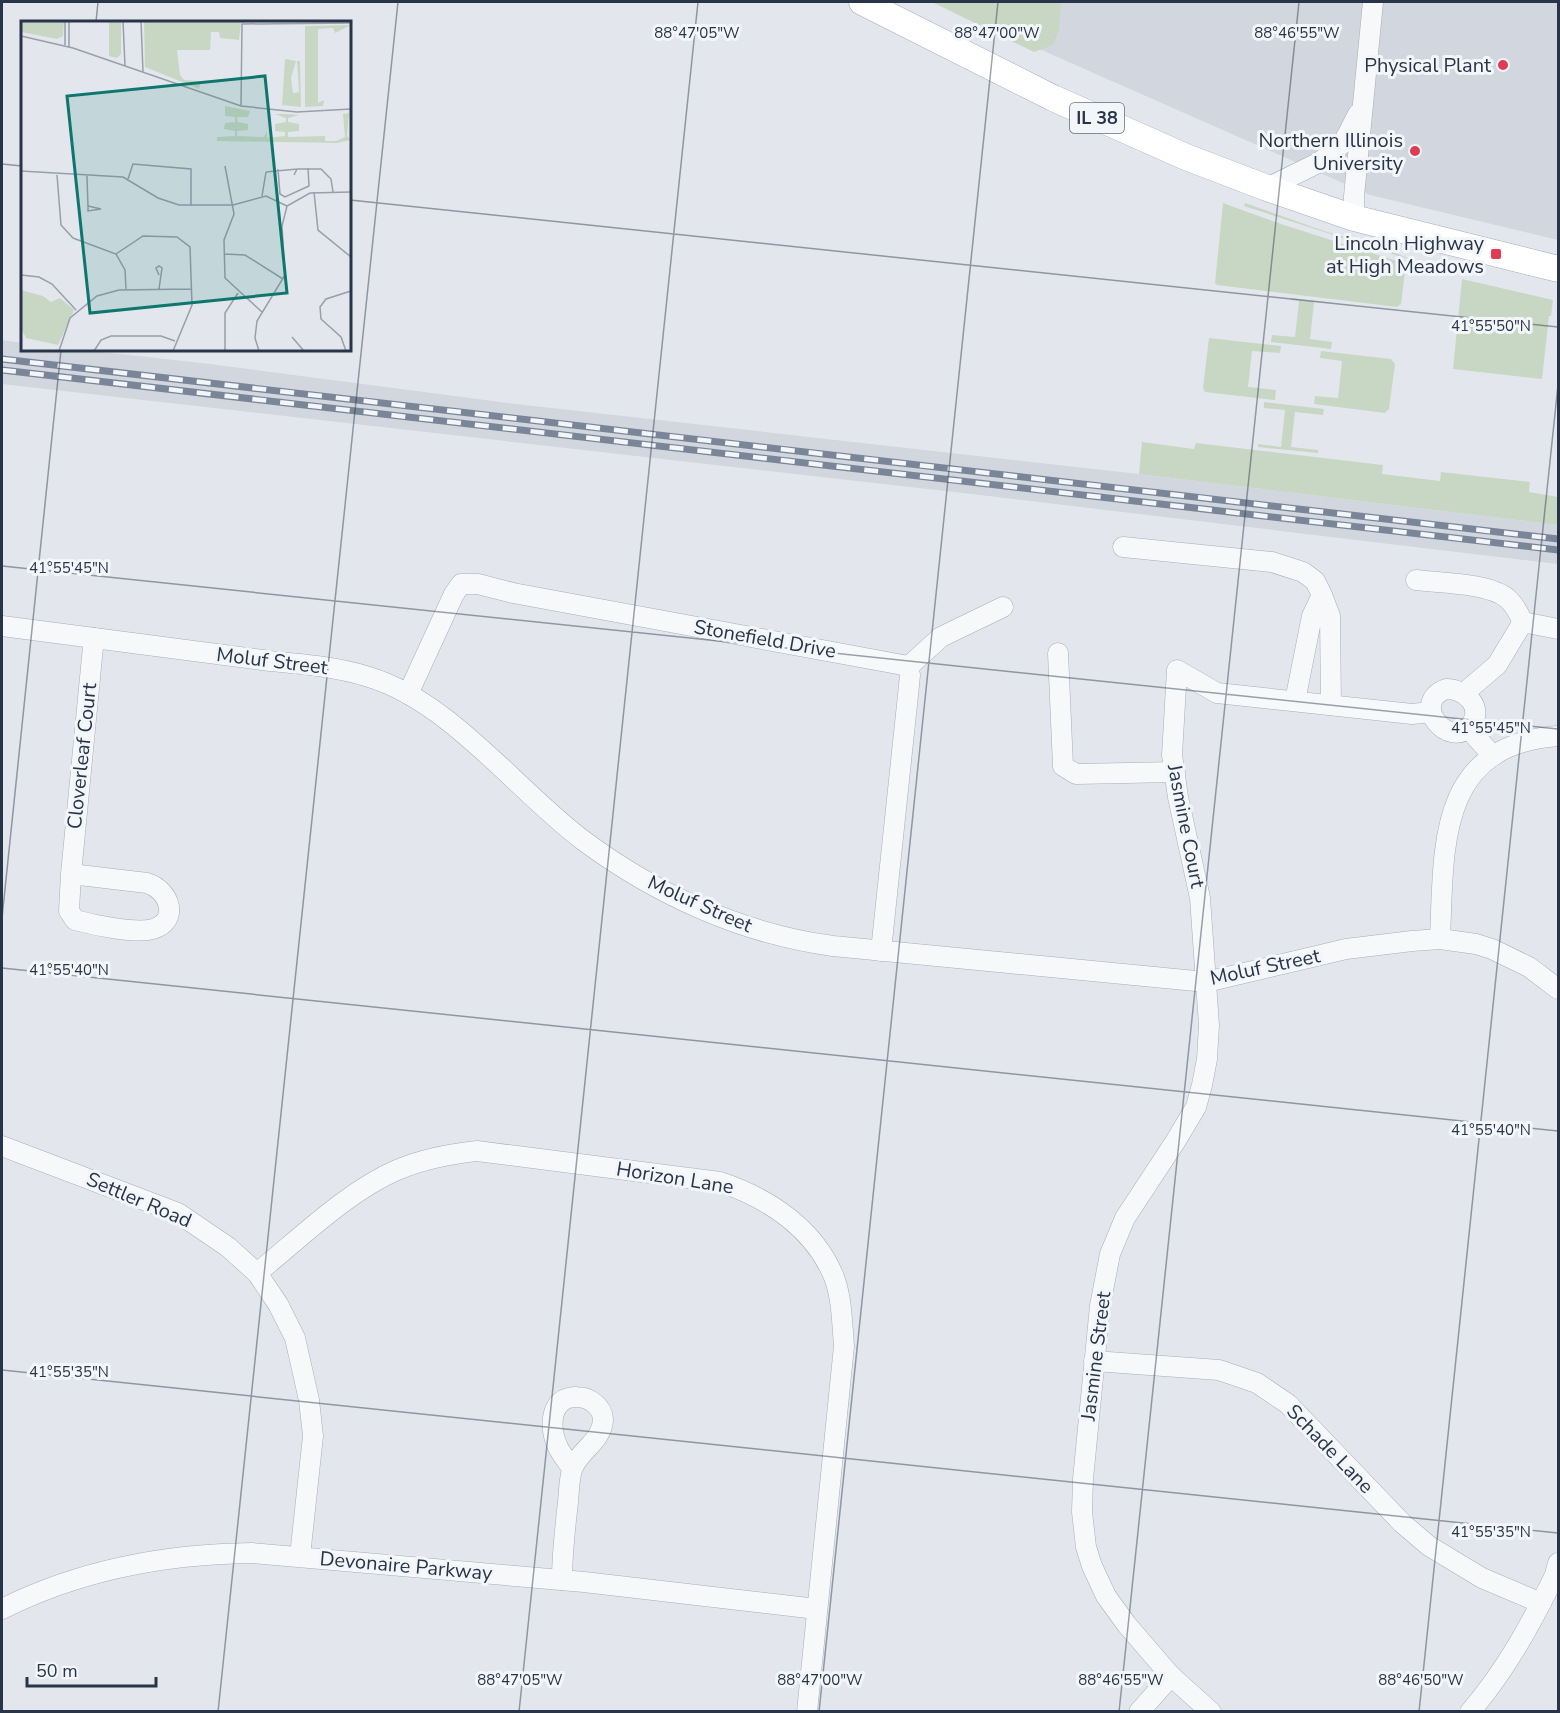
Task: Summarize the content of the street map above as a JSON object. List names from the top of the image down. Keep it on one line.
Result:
{"streets":{"main road":["IL 38"],"street":["Stonefield Drive","Moluf Street","Cloverleaf Court","Jasmine Court","Horizon Lane","Settler Road","Jasmine Street","Schade Lane","Devonaire Parkway"]},"crossings":[["Stonefield Drive","Moluf Street"],["Moluf Street","Cloverleaf Court"],["Moluf Street","Jasmine Court"],["Moluf Street","Jasmine Street"],["Jasmine Court","Jasmine Street"],["Horizon Lane","Settler Road"],["Horizon Lane","Devonaire Parkway"],["Settler Road","Devonaire Parkway"],["Jasmine Street","Schade Lane"]],"places":{"other":["Physical Plant","Northern Illinois University"],"transit":["Lincoln Highway at High Meadows"]},"scale_bar":"50 m","coordinates":["88°47'05\"W","88°47'00\"W","88°46'55\"W","41°55'50\"N","41°55'45\"N","41°55'40\"N","41°55'35\"N","88°46'50\"W"]}
